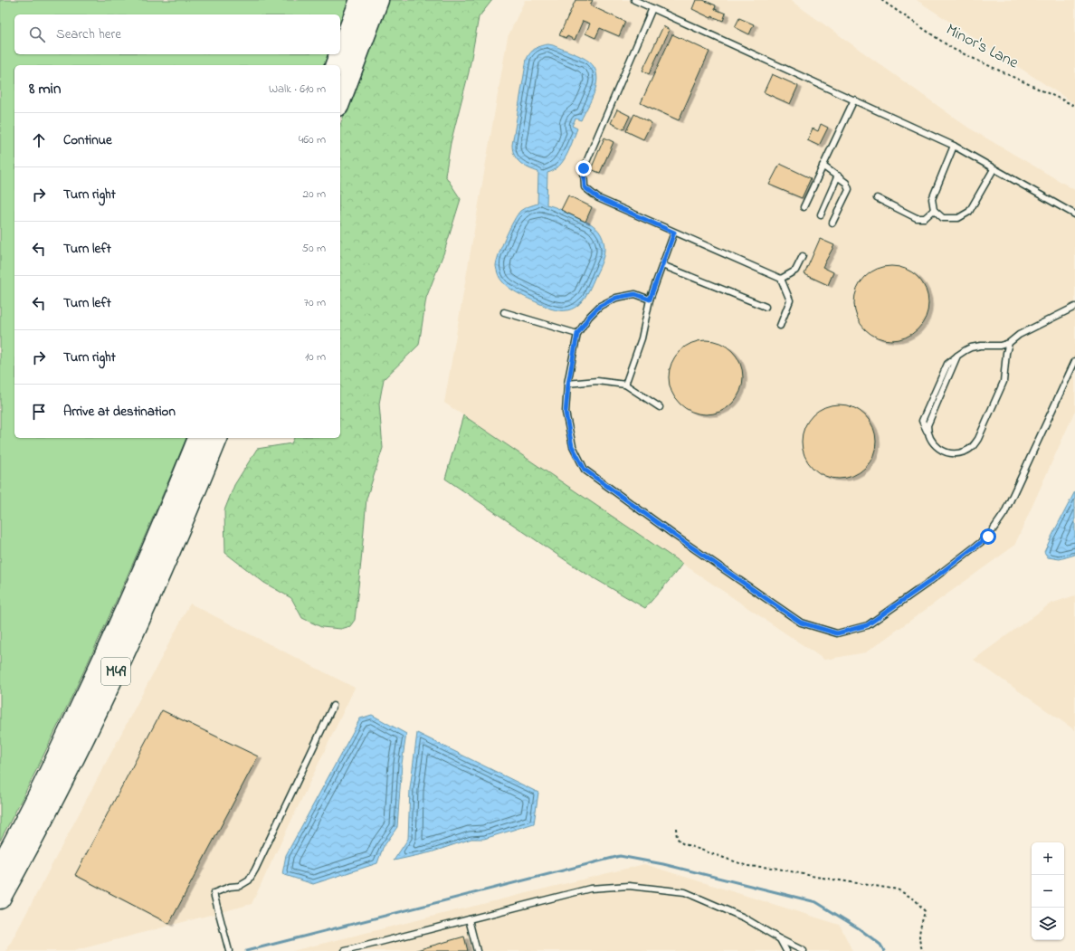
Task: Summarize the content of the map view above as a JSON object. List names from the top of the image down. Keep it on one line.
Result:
{"streets":{"highway":["M49"],"path":["Minor's Lane"]},"page":{"search":"Search here","heading":["8 min","Walk · 610 m"],"list":[["Continue","460 m"],["Turn right","20 m"],["Turn left","50 m"],["Turn left","70 m"],["Turn right","10 m"],"Arrive at destination"],"map_buttons":["+","−"]}}
